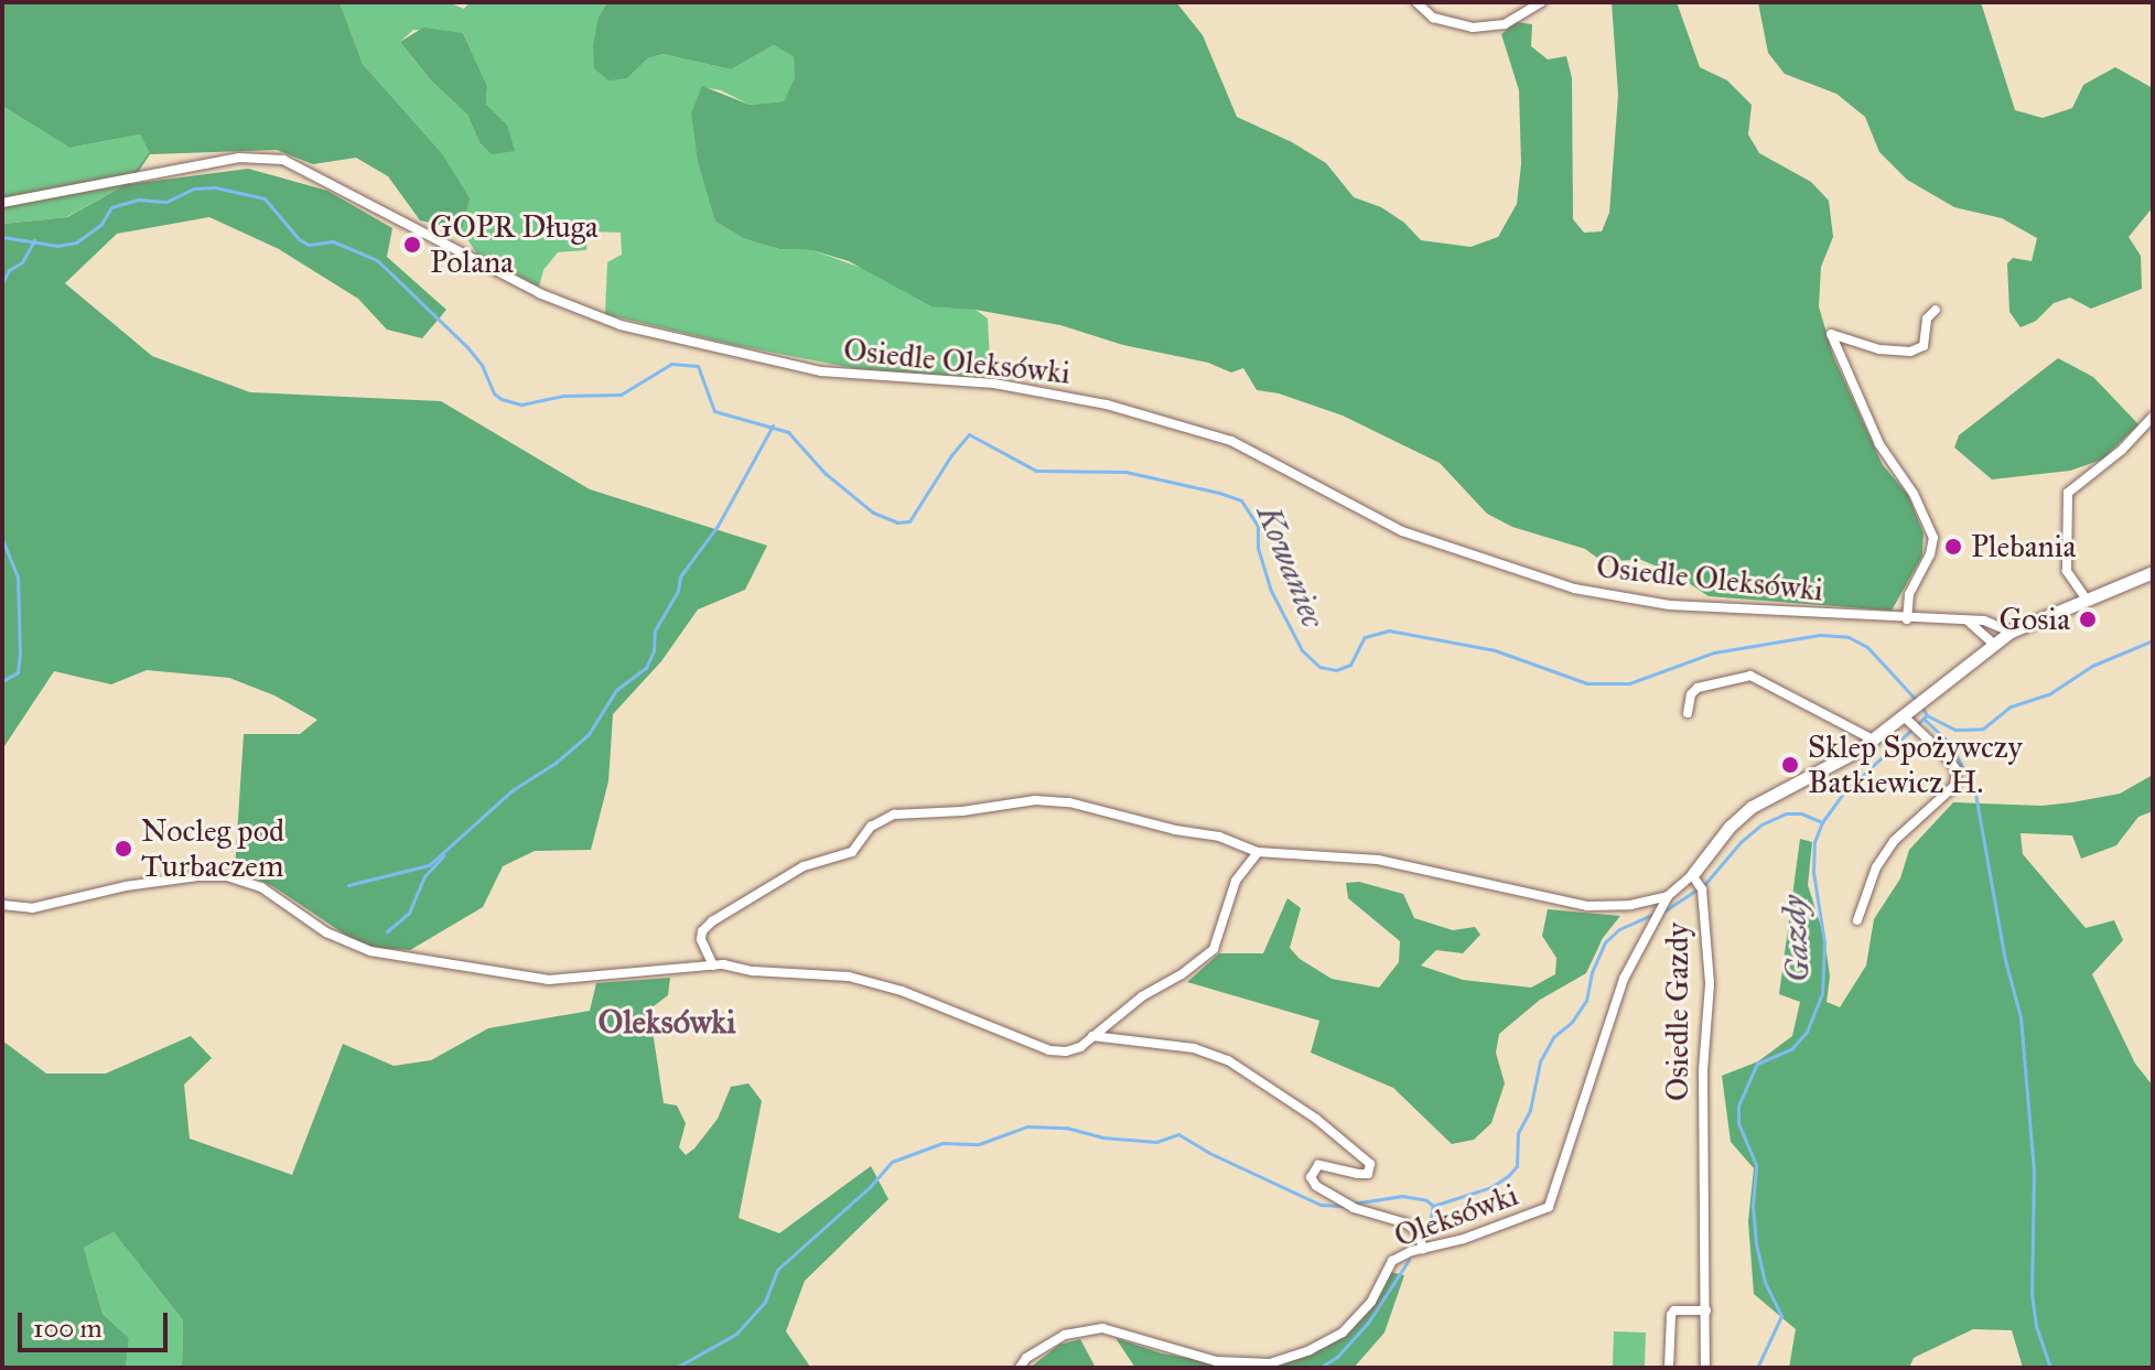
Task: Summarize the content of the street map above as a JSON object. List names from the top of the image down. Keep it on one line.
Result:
{"streets":{"street":["Osiedle Oleksówki","Osiedle Gazdy","Oleksówki"]},"crossings":[["Osiedle Gazdy","Oleksówki"]],"districts":["Oleksówki"],"water":["Kowaniec","Gazdy"],"places":["GOPR Długa Polana","Plebania","Gosia","Sklep Spożywczy Batkiewicz H.","Nocleg pod Turbaczem"],"scale_bar":"100 m"}
